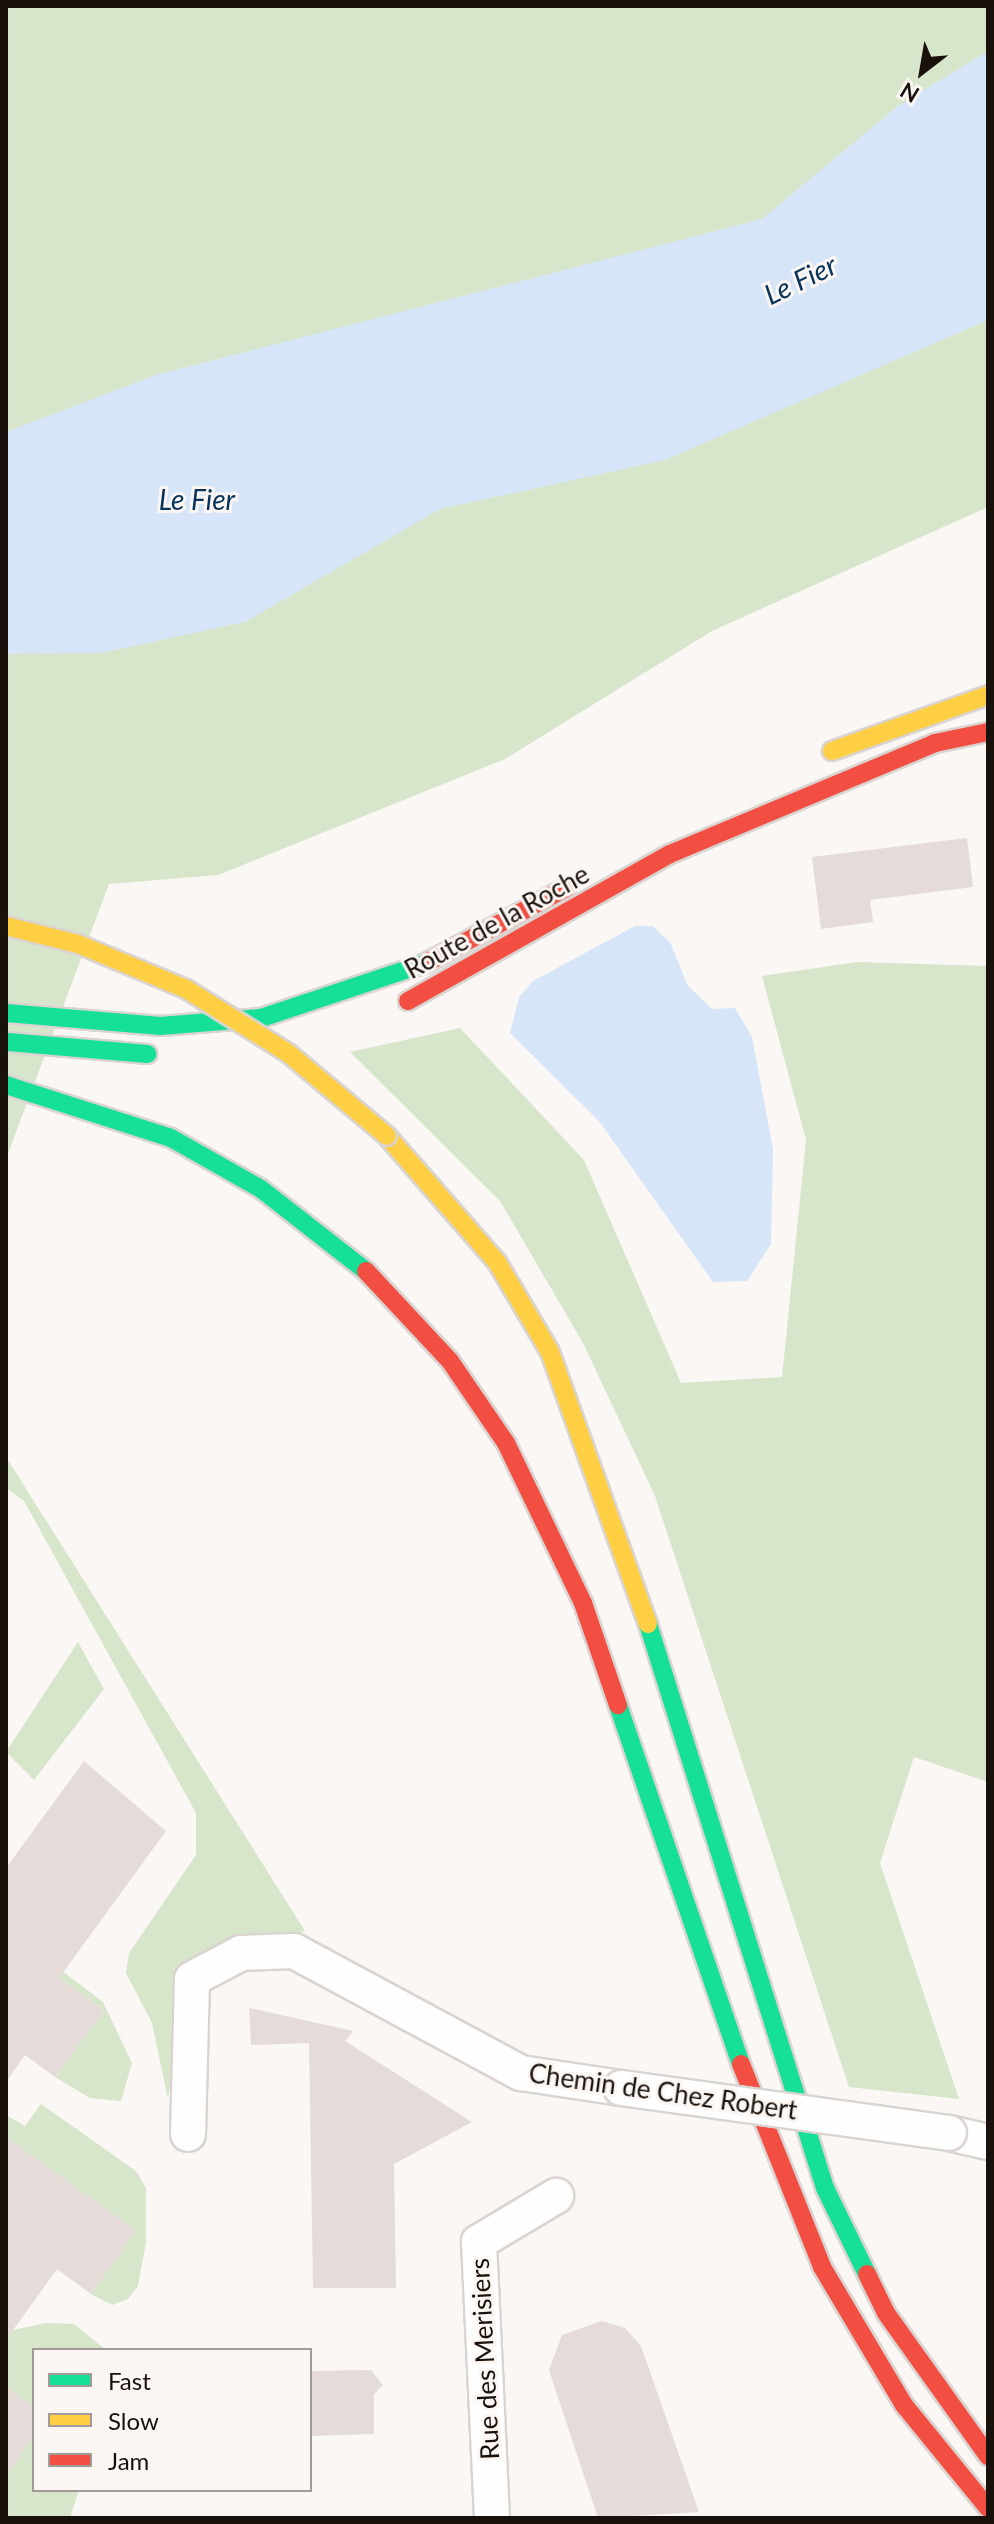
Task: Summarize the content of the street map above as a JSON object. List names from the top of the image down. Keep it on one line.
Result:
{"streets":{"main road":["Route de la Roche"],"street":["Chemin de Chez Robert","Rue des Merisiers"]},"water":["Le Fier"],"legend":["Fast","Slow","Jam"],"north":"bottom left"}
